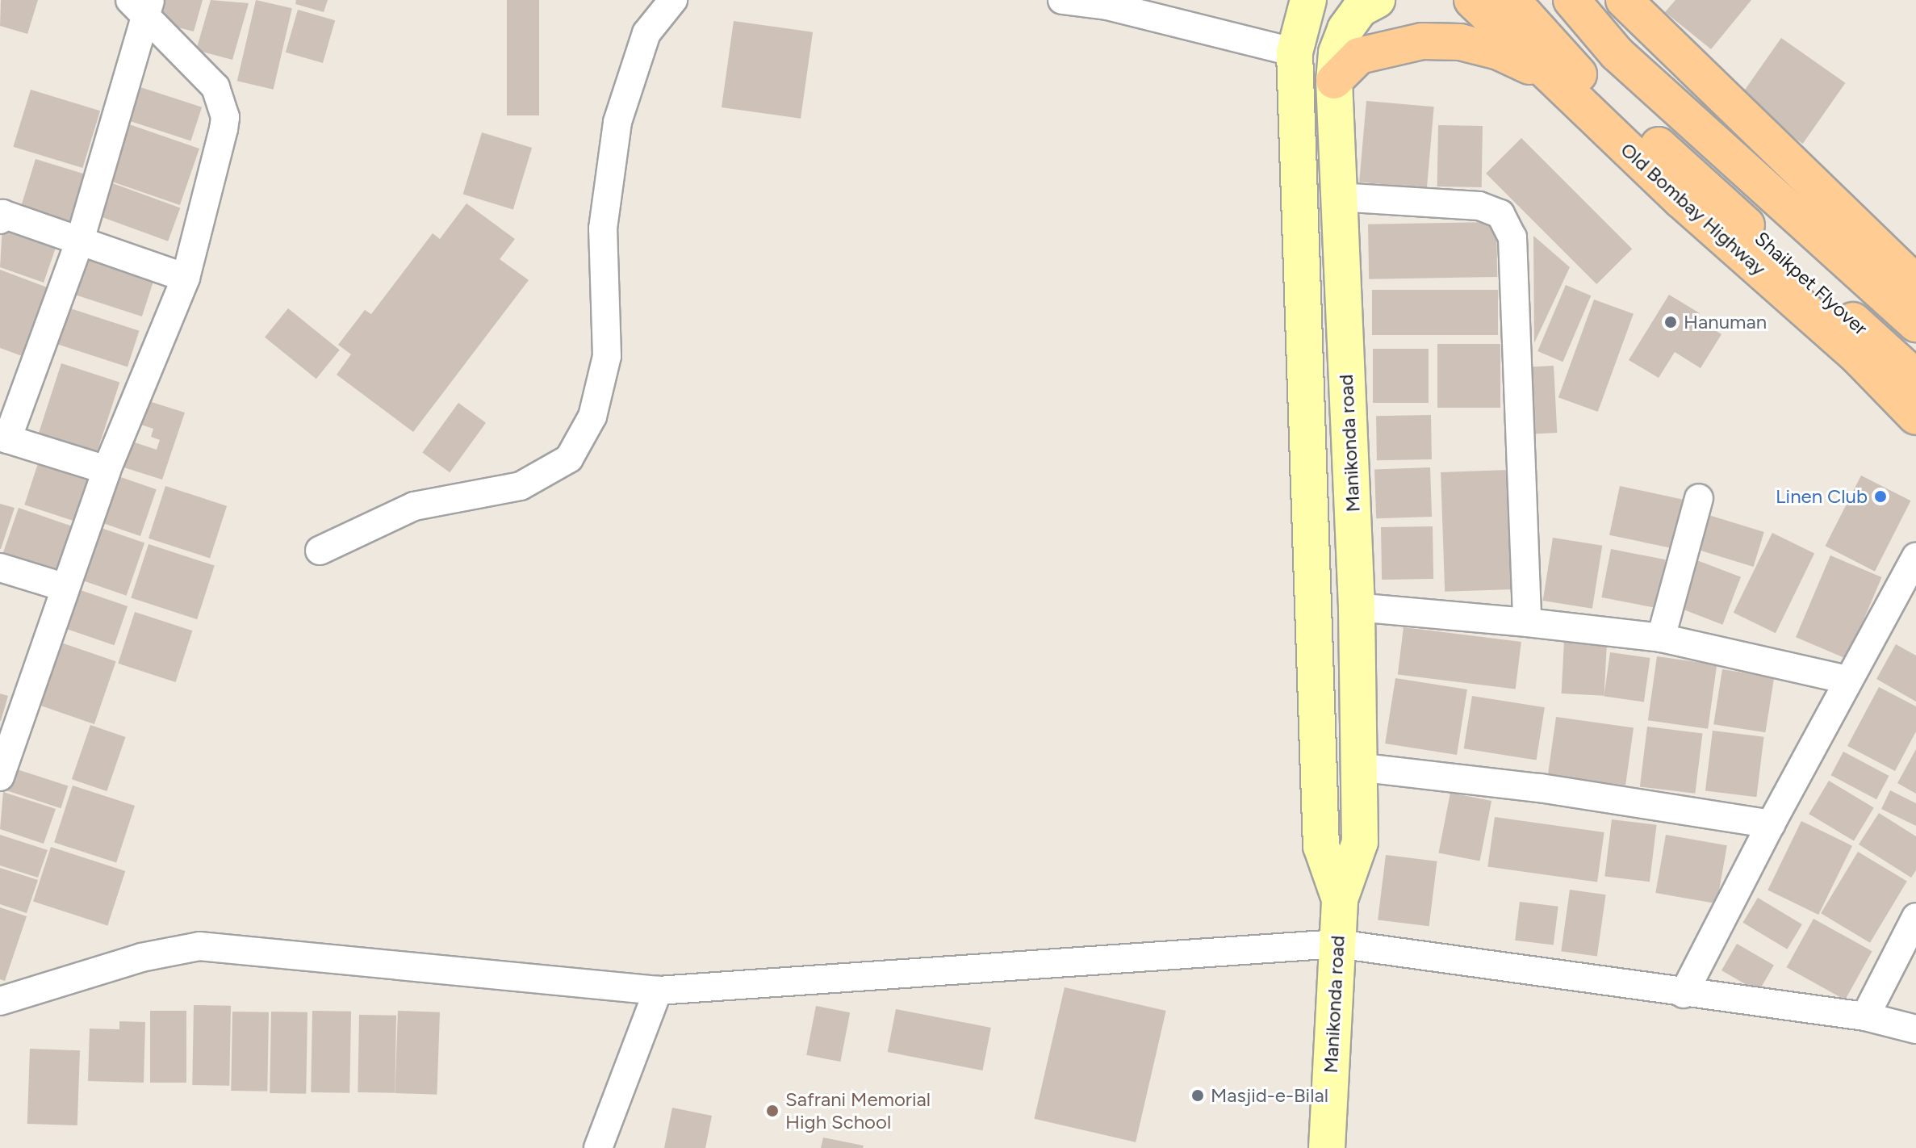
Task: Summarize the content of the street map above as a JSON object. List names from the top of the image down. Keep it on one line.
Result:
{"streets":{"main road":["Old Bombay Highway","Shaikpet Flyover"],"street":["Manikonda road"]},"places":["Hanuman","Linen Club","Masjid-e-Bilal","Safrani Memorial High School"]}
